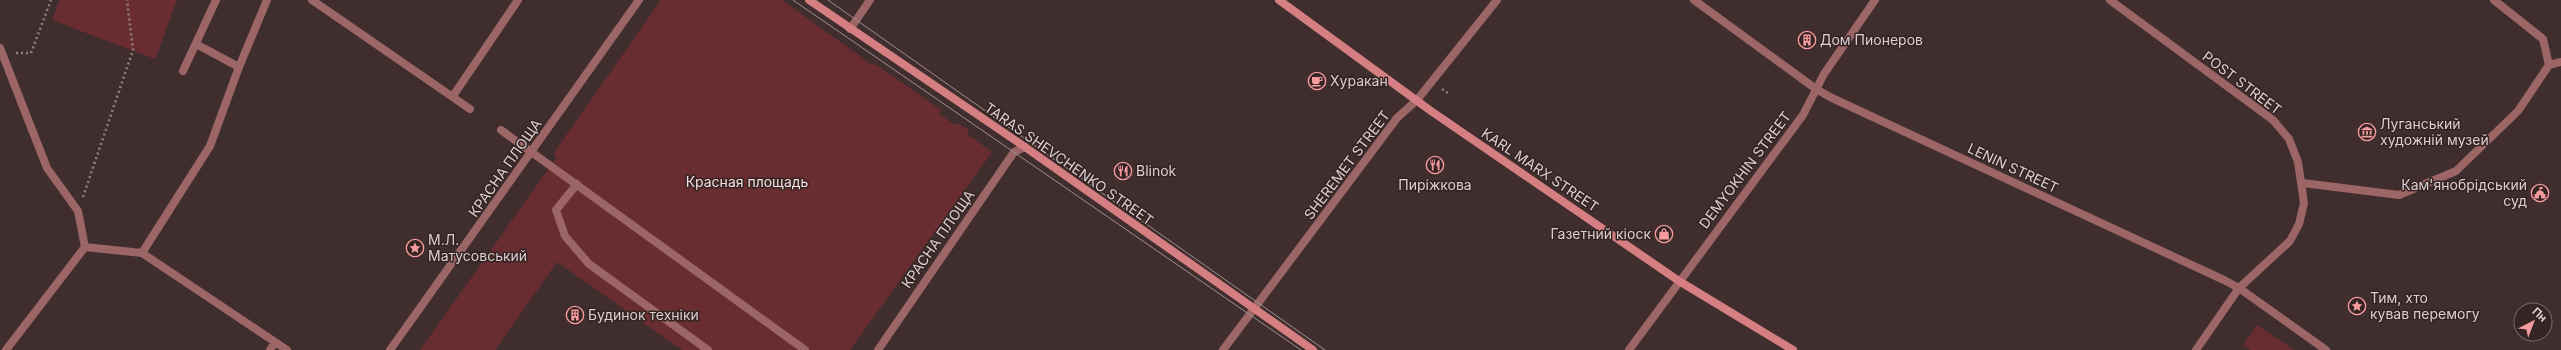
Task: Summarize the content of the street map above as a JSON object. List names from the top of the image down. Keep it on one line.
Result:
{"streets":{"main road":["TARAS SHEVCHENKO STREET","KARL MARX STREET"],"street":["POST STREET","SHEREMET STREET","КРАСНА ПЛОЩА","LENIN STREET","DEMYOKHIN STREET"]},"crossings":[["POST STREET","LENIN STREET"],["TARAS SHEVCHENKO STREET","SHEREMET STREET"],["TARAS SHEVCHENKO STREET","КРАСНА ПЛОЩА"],["SHEREMET STREET","KARL MARX STREET"],["LENIN STREET","DEMYOKHIN STREET"],["KARL MARX STREET","DEMYOKHIN STREET"]],"parks":["Красная площадь"],"places":{"building":["Дом Пионеров","Будинок техніки"],"cafe":["Хуракан"],"museum":["Луганський художній музей"],"restaurant":["Пиріжкова","Blinok"],"public building":["Кам'янобрідський суд"],"shop":["Газетний кіоск"],"place":["М.Л. Матусовський","Тим, хто кував перемогу"]},"north":"top right"}
